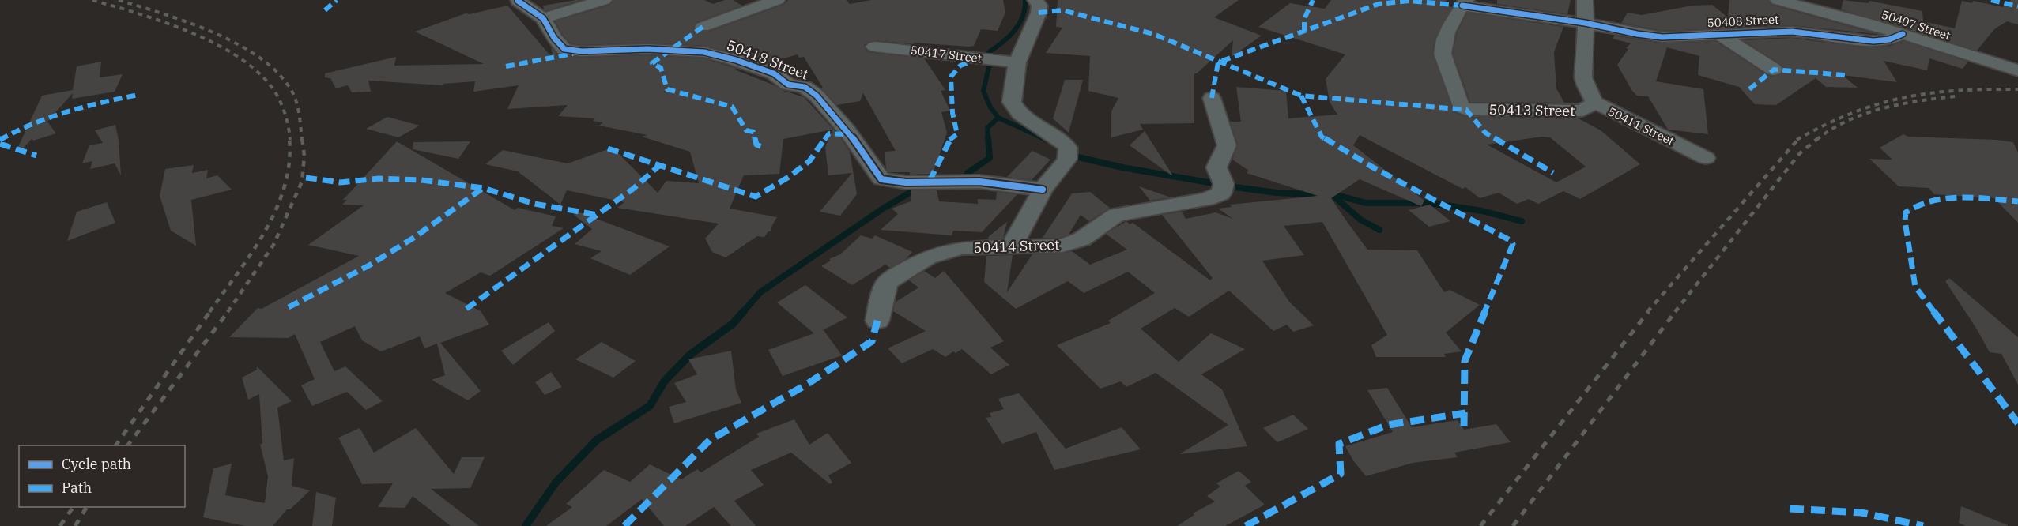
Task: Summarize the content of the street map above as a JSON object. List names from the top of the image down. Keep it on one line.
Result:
{"streets":{"street":["50408 Street","50407 Street","50417 Street","50418 Street","50413 Street","50411 Street","50414 Street"]},"crossings":[["50408 Street","50407 Street"],["50408 Street","50411 Street"],["50413 Street","50411 Street"]],"legend":["Cycle path","Path"]}
